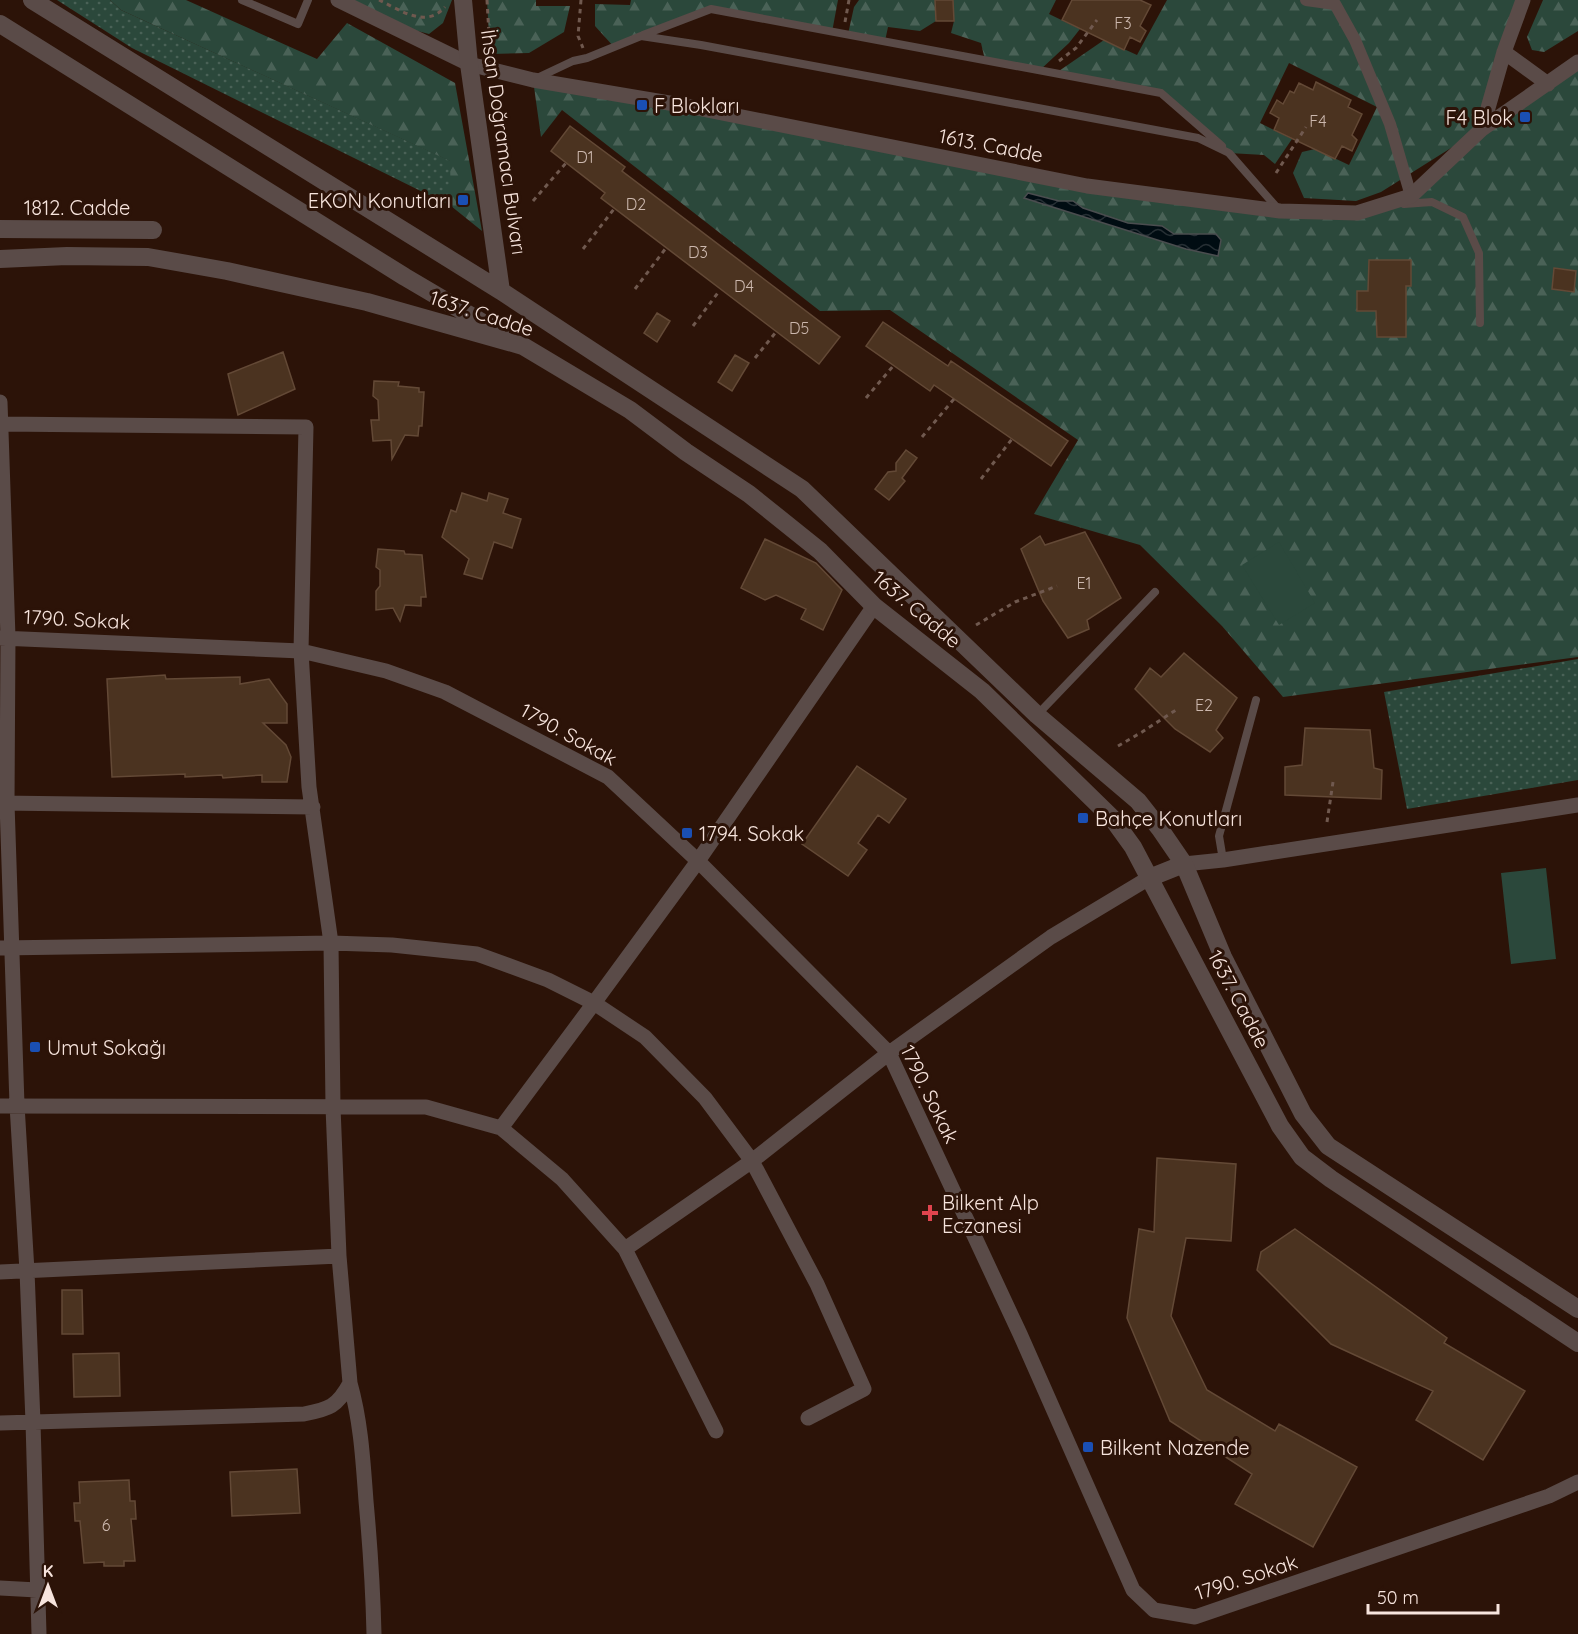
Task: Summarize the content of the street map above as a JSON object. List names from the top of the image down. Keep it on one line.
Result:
{"streets":{"street":["İhsan Doğramacı Bulvarı","1613. Cadde","1812. Cadde","1637. Cadde","1790. Sokak"]},"crossings":[["İhsan Doğramacı Bulvarı","1613. Cadde"],["İhsan Doğramacı Bulvarı","1637. Cadde"]],"places":{"transit":["F Blokları","F4 Blok","EKON Konutları","Bahçe Konutları","1794. Sokak","Umut Sokağı","Bilkent Nazende"],"health":["Bilkent Alp Eczanesi"]},"house_numbers":["F3","F4","D1","D2","D3","D4","D5","E1","E2","6"],"scale_bar":"50 m","north":"top"}
